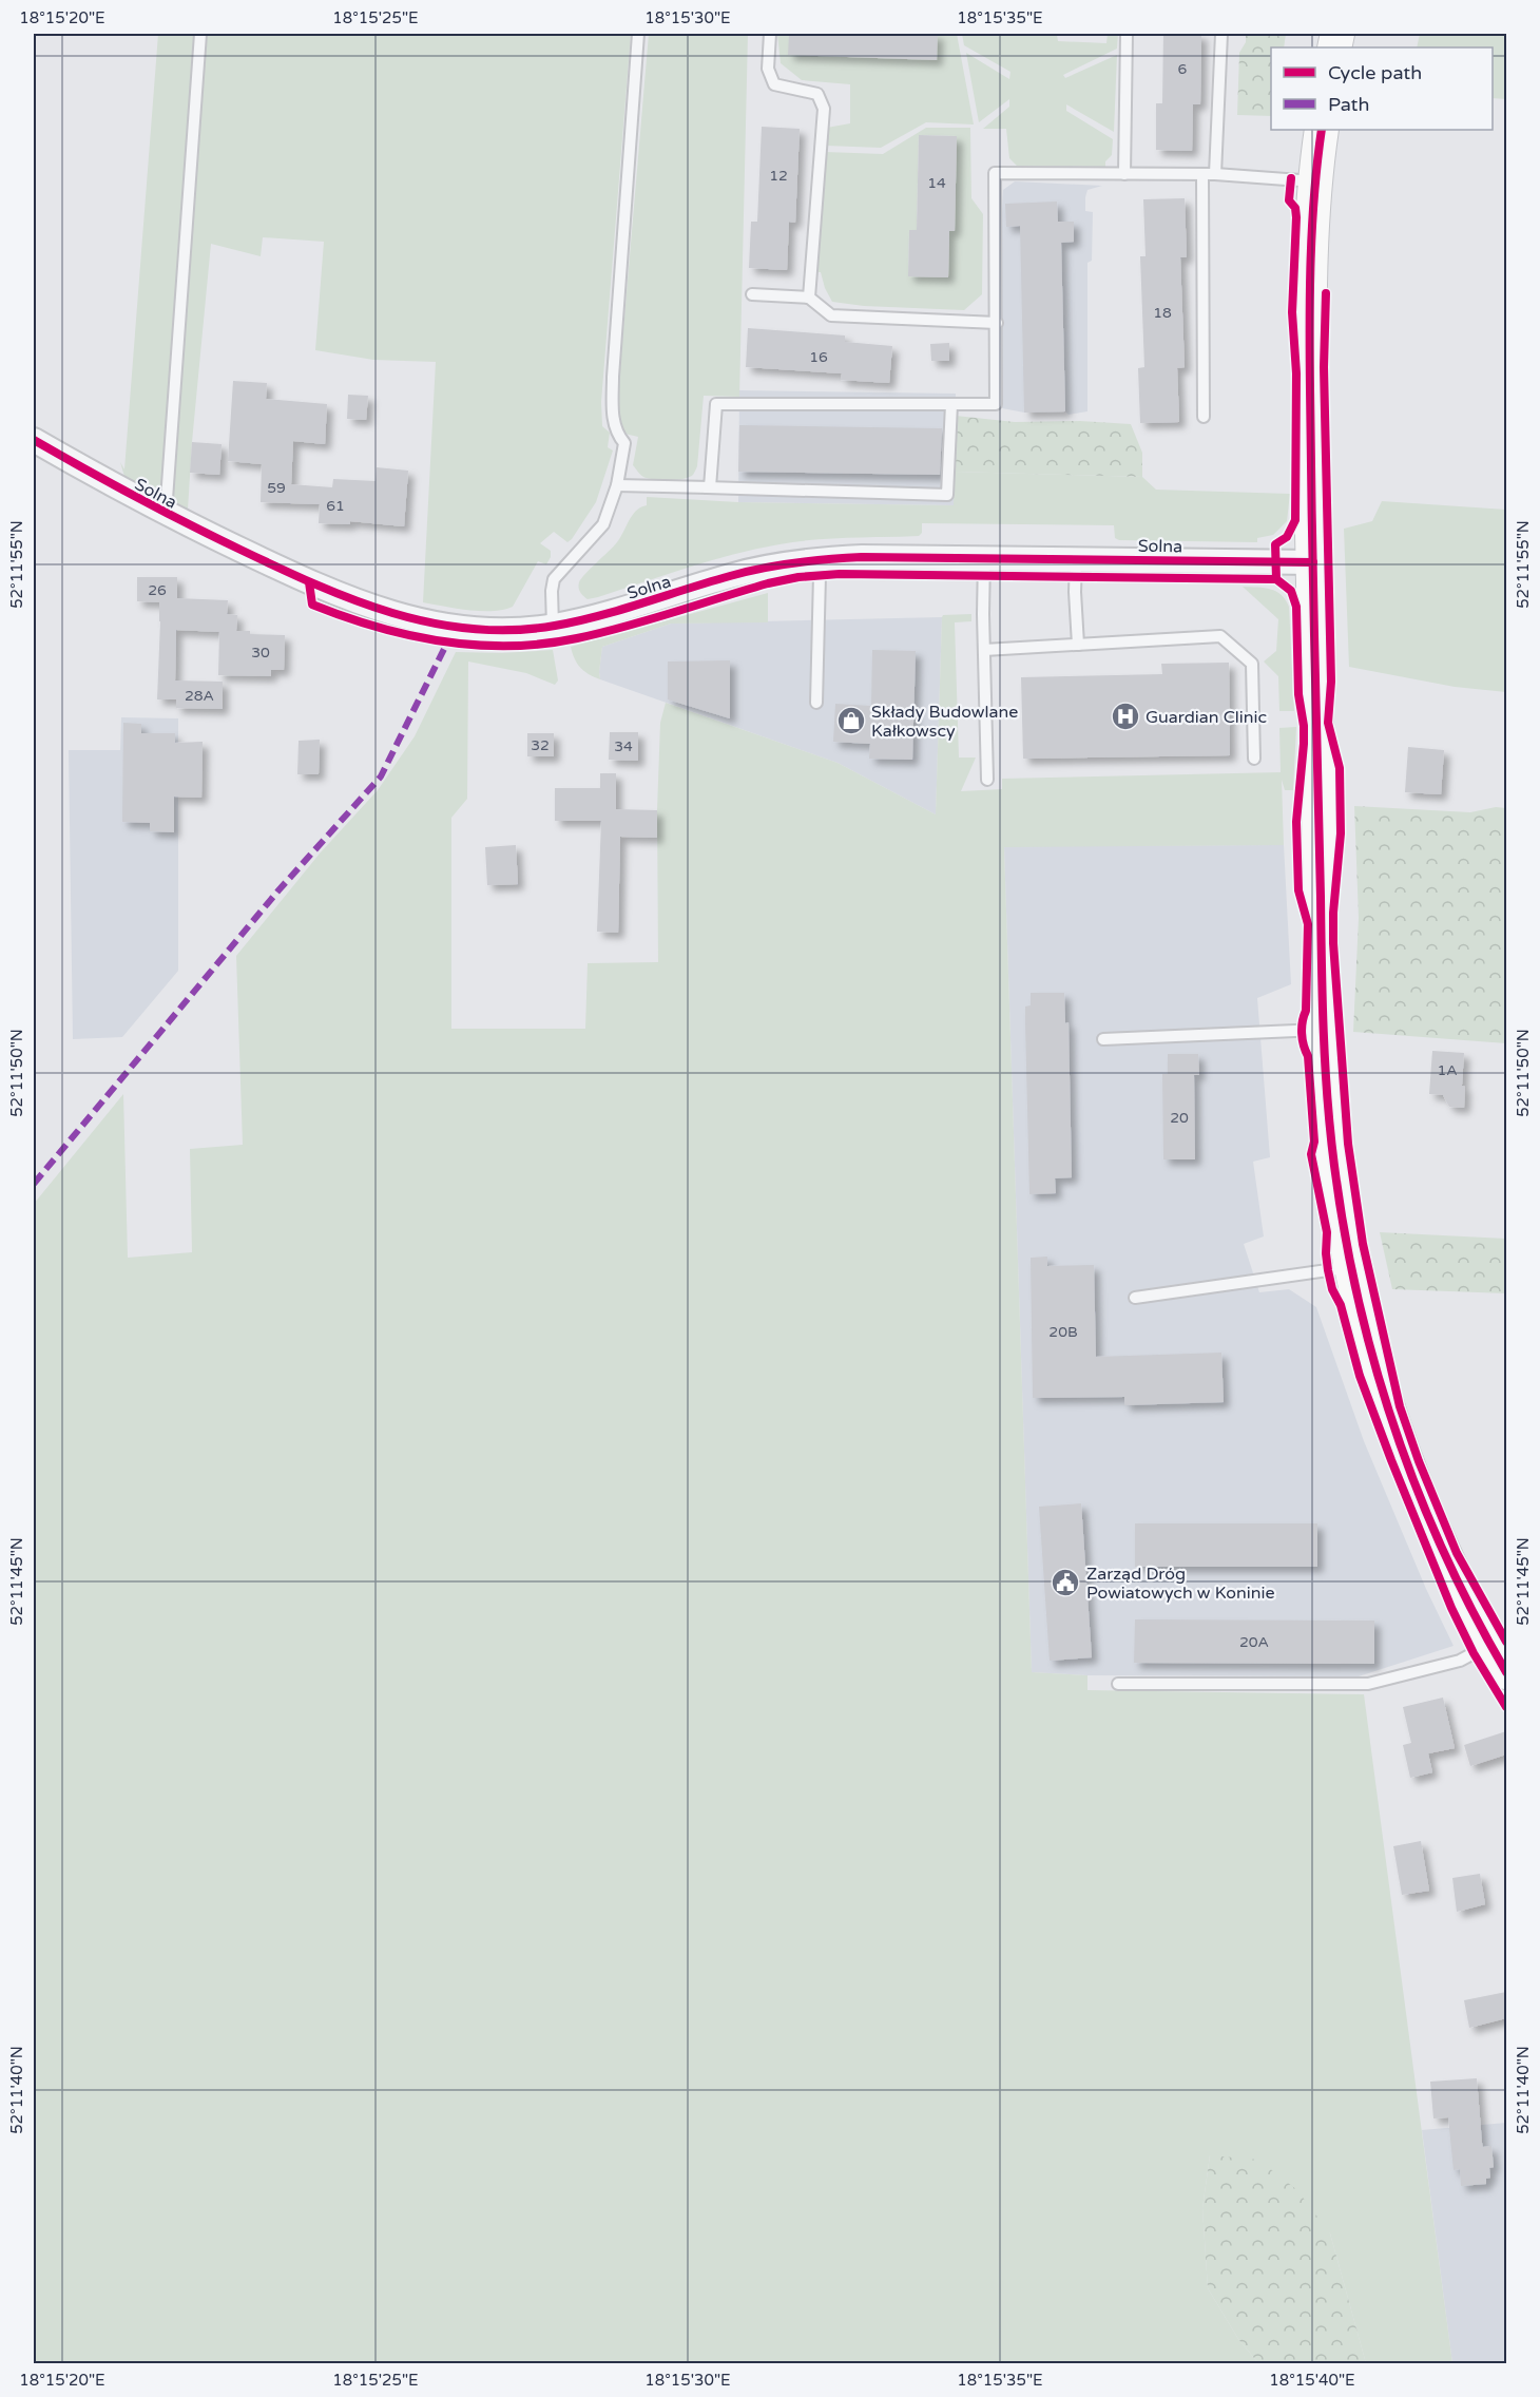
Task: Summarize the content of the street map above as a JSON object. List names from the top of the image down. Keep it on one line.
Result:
{"streets":{"street":["Solna"]},"places":{"hospital":["Guardian Clinic"],"shop":["Składy Budowlane Kałkowscy"],"public building":["Zarząd Dróg Powiatowych w Koninie"]},"house_numbers":["6","12","14","18","16","59","61","26","30","28A","32","34","1A","20","20B","20A"],"legend":["Cycle path","Path"],"coordinates":["18°15'20\"E","18°15'25\"E","18°15'30\"E","18°15'35\"E","52°11'55\"N","52°11'50\"N","52°11'45\"N","52°11'40\"N","18°15'40\"E"]}
